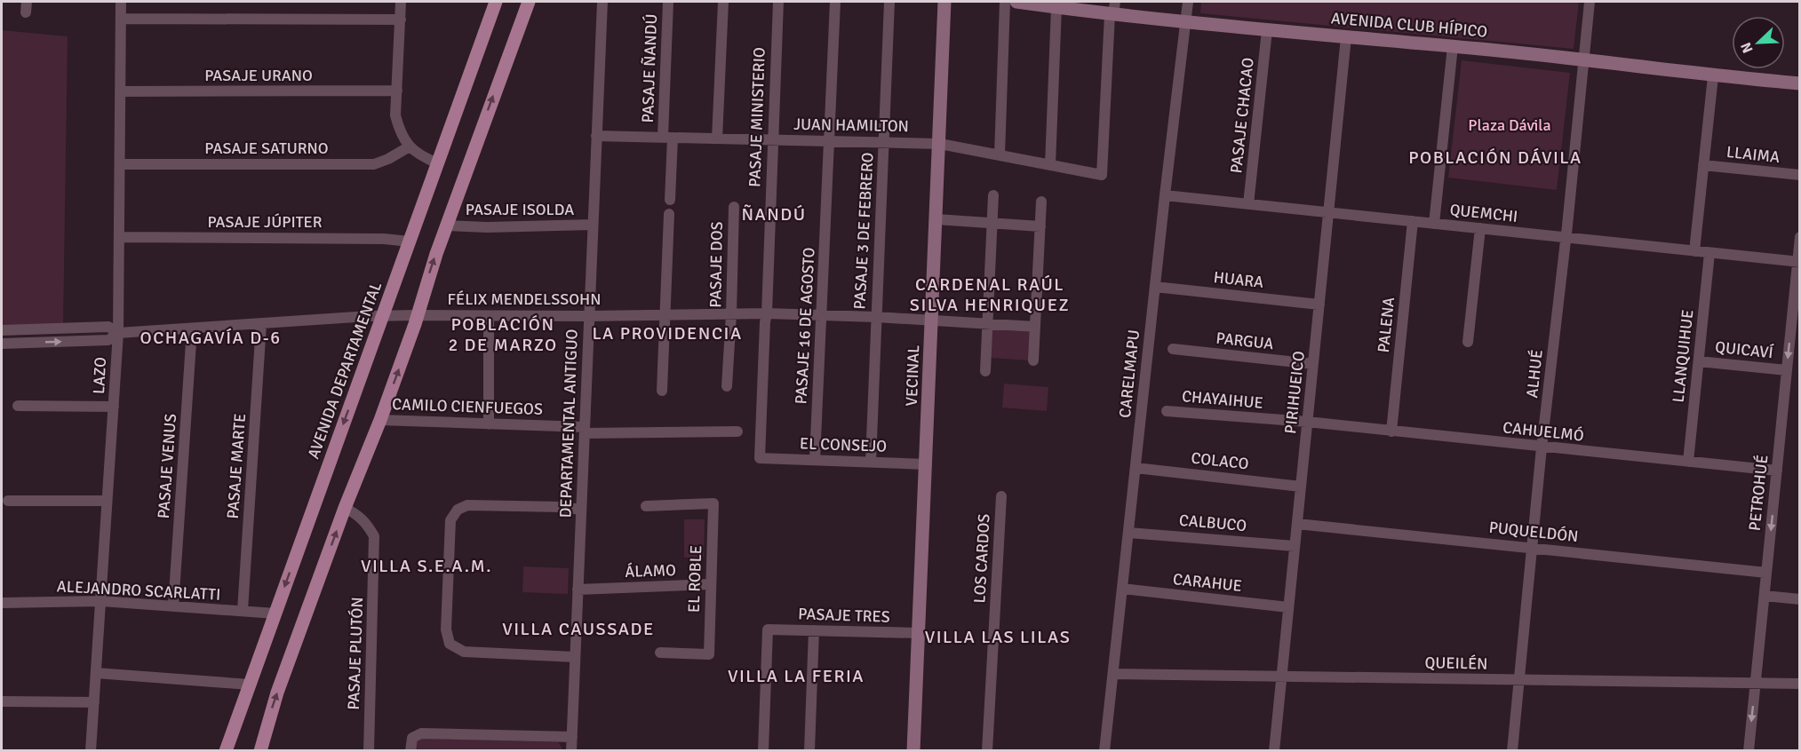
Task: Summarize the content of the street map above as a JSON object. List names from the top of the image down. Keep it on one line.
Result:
{"streets":{"main road":["AVENIDA DEPARTAMENTAL"],"street":["AVENIDA CLUB HÍPICO","PASAJE ÑANDÚ","PASAJE URANO","PASAJE CHACAO","PASAJE MINISTERIO","JUAN HAMILTON","PASAJE SATURNO","LLAIMA","PASAJE ISOLDA","QUEMCHI","PASAJE JÚPITER","PASAJE 3 DE FEBRERO","PASAJE DOS","HUARA","FÉLIX MENDELSSOHN","PALENA","PASAJE 16 DE AGOSTO","PARGUA","QUICAVÍ","LLANQUIHUE","CARELMAPU","ALHUÉ","LAZO","VECINAL","PIRIHUEICO","CHAYAIHUE","CAMILO CIENFUEGOS","DEPARTAMENTAL ANTIGUO","CAHUELMÓ","EL CONSEJO","COLACO","PASAJE VENUS","PASAJE MARTE","PETROHUÉ","CALBUCO","PUQUELDÓN","LOS CARDOS","ÁLAMO","EL ROBLE","CARAHUE","ALEJANDRO SCARLATTI","PASAJE TRES","PASAJE PLUTÓN","QUEILÉN"]},"crossings":[["AVENIDA CLUB HÍPICO","PASAJE CHACAO"],["AVENIDA CLUB HÍPICO","JUAN HAMILTON"],["AVENIDA CLUB HÍPICO","CARELMAPU"],["AVENIDA CLUB HÍPICO","ALHUÉ"],["AVENIDA CLUB HÍPICO","PIRIHUEICO"],["PASAJE ÑANDÚ","JUAN HAMILTON"],["PASAJE URANO","LAZO"],["PASAJE CHACAO","QUEMCHI"],["PASAJE MINISTERIO","JUAN HAMILTON"],["PASAJE MINISTERIO","FÉLIX MENDELSSOHN"],["PASAJE MINISTERIO","EL CONSEJO"],["JUAN HAMILTON","PASAJE 3 DE FEBRERO"],["JUAN HAMILTON","PASAJE 16 DE AGOSTO"],["JUAN HAMILTON","VECINAL"],["JUAN HAMILTON","DEPARTAMENTAL ANTIGUO"],["PASAJE SATURNO","LAZO"],["PASAJE ISOLDA","DEPARTAMENTAL ANTIGUO"],["QUEMCHI","PALENA"],["QUEMCHI","LLANQUIHUE"],["QUEMCHI","CARELMAPU"],["QUEMCHI","ALHUÉ"],["QUEMCHI","PIRIHUEICO"],["QUEMCHI","PETROHUÉ"],["PASAJE JÚPITER","AVENIDA DEPARTAMENTAL"],["PASAJE JÚPITER","LAZO"],["PASAJE 3 DE FEBRERO","FÉLIX MENDELSSOHN"],["PASAJE 3 DE FEBRERO","EL CONSEJO"],["PASAJE DOS","FÉLIX MENDELSSOHN"],["HUARA","CARELMAPU"],["HUARA","PIRIHUEICO"],["FÉLIX MENDELSSOHN","PASAJE 16 DE AGOSTO"],["FÉLIX MENDELSSOHN","AVENIDA DEPARTAMENTAL"],["FÉLIX MENDELSSOHN","LAZO"],["FÉLIX MENDELSSOHN","VECINAL"],["FÉLIX MENDELSSOHN","DEPARTAMENTAL ANTIGUO"],["FÉLIX MENDELSSOHN","PASAJE VENUS"],["FÉLIX MENDELSSOHN","PASAJE MARTE"],["PALENA","CAHUELMÓ"],["PASAJE 16 DE AGOSTO","EL CONSEJO"],["PARGUA","PIRIHUEICO"],["QUICAVÍ","LLANQUIHUE"],["QUICAVÍ","PETROHUÉ"],["LLANQUIHUE","CAHUELMÓ"],["AVENIDA DEPARTAMENTAL","ALEJANDRO SCARLATTI"],["CARELMAPU","COLACO"],["CARELMAPU","CALBUCO"],["CARELMAPU","CARAHUE"],["CARELMAPU","QUEILÉN"],["ALHUÉ","CAHUELMÓ"],["ALHUÉ","PUQUELDÓN"],["ALHUÉ","QUEILÉN"],["LAZO","ALEJANDRO SCARLATTI"],["VECINAL","EL CONSEJO"],["VECINAL","PASAJE TRES"],["PIRIHUEICO","CHAYAIHUE"],["PIRIHUEICO","CAHUELMÓ"],["PIRIHUEICO","COLACO"],["PIRIHUEICO","CALBUCO"],["PIRIHUEICO","PUQUELDÓN"],["PIRIHUEICO","CARAHUE"],["PIRIHUEICO","QUEILÉN"],["CHAYAIHUE","CAHUELMÓ"],["CAMILO CIENFUEGOS","DEPARTAMENTAL ANTIGUO"],["DEPARTAMENTAL ANTIGUO","ÁLAMO"],["CAHUELMÓ","PETROHUÉ"],["PASAJE VENUS","ALEJANDRO SCARLATTI"],["PASAJE MARTE","ALEJANDRO SCARLATTI"],["PETROHUÉ","PUQUELDÓN"],["PETROHUÉ","QUEILÉN"],["ÁLAMO","EL ROBLE"]],"one_way":["PETROHUÉ"],"districts":["POBLACIÓN DÁVILA","ÑANDÚ","CARDENAL RAÚL SILVA HENRIQUEZ","POBLACIÓN 2 DE MARZO","LA PROVIDENCIA","OCHAGAVÍA D-6","VILLA S.E.A.M.","VILLA CAUSSADE","VILLA LAS LILAS","VILLA LA FERIA"],"parks":["Plaza Dávila"],"north":"bottom left"}
